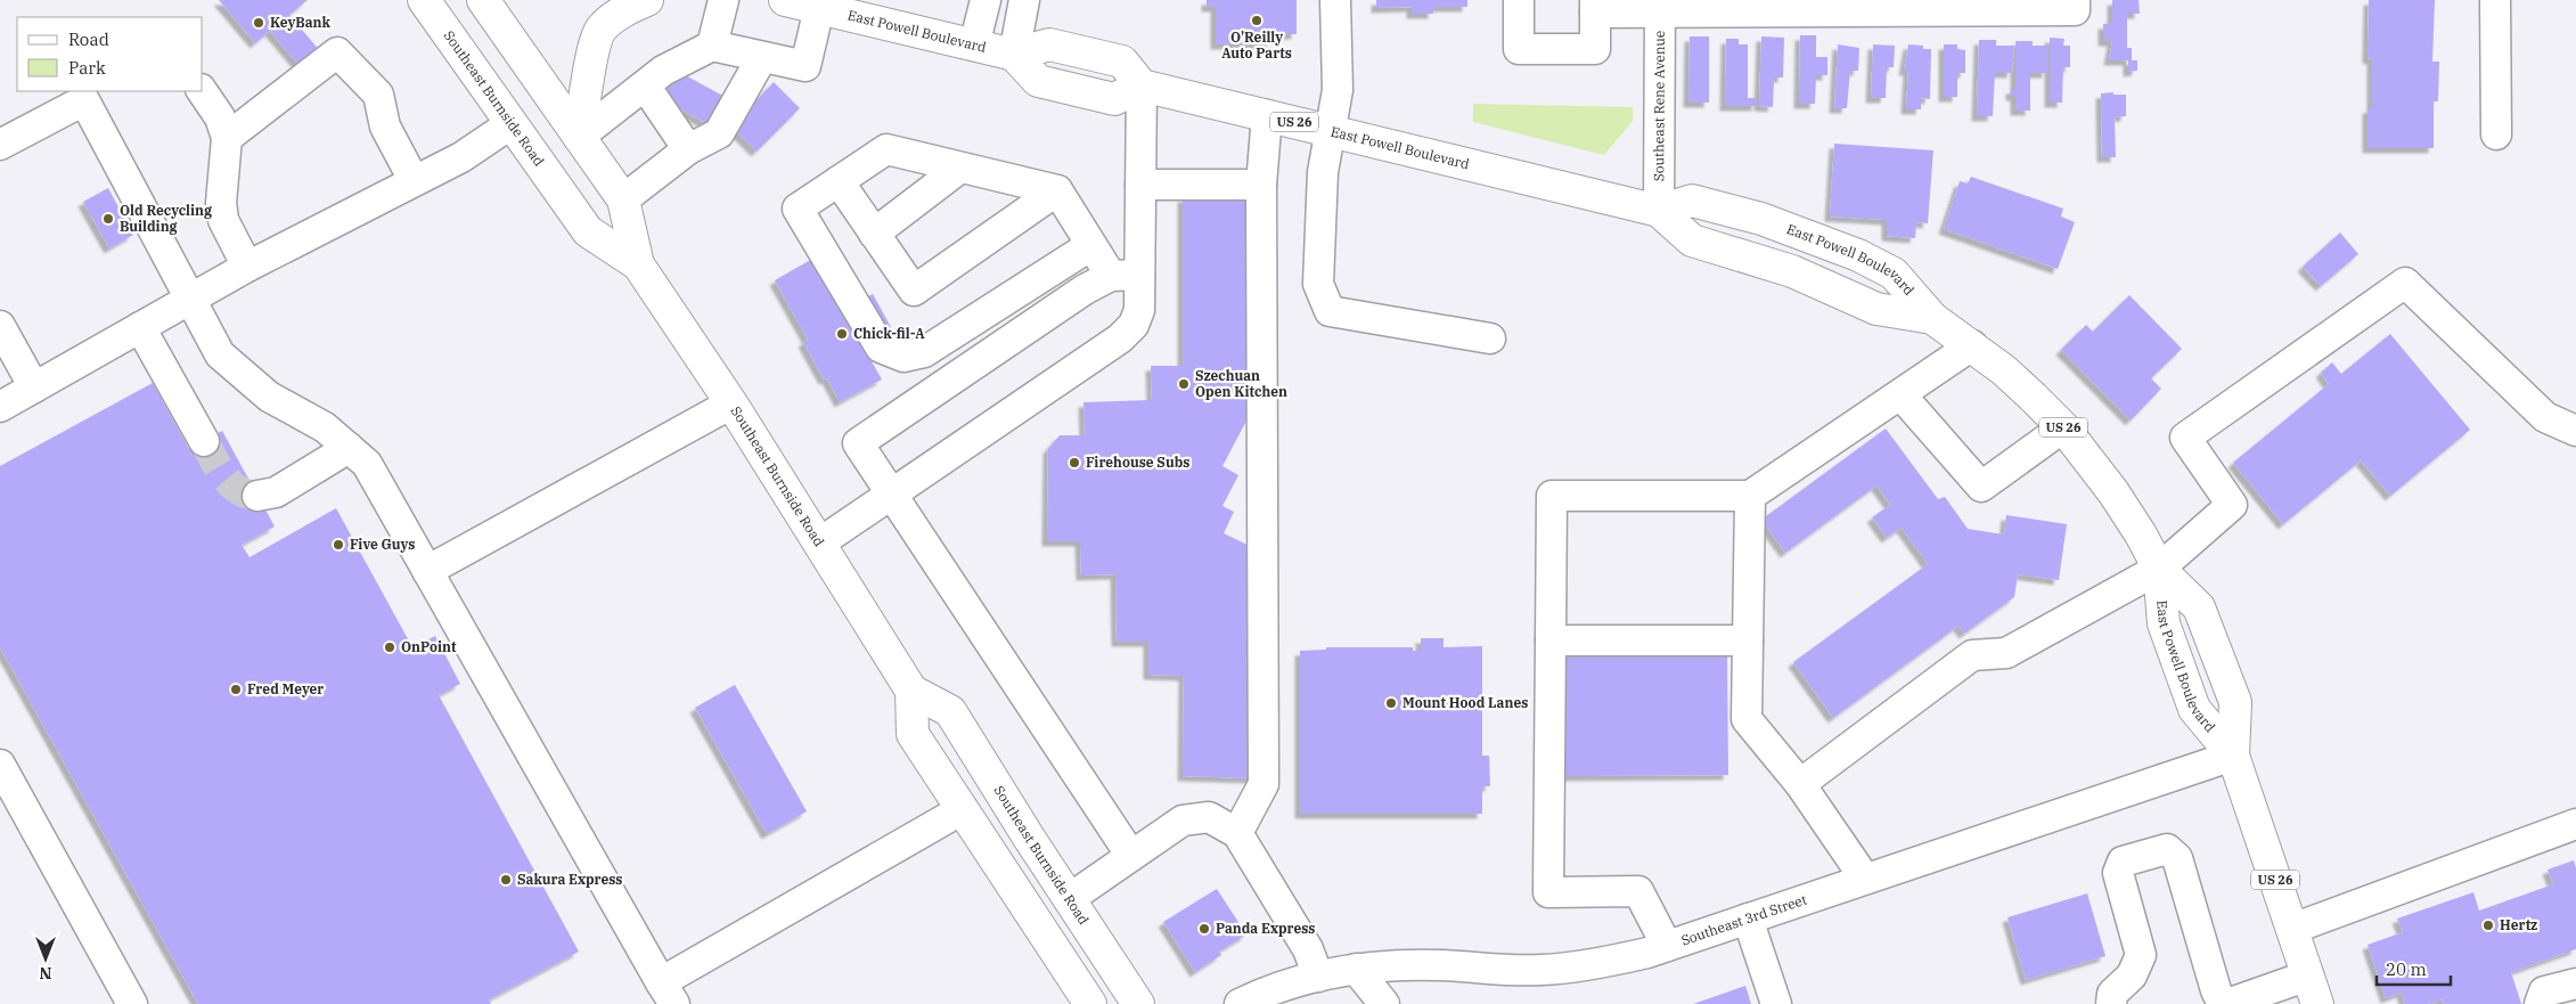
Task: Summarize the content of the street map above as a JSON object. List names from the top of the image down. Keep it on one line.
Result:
{"streets":{"main road":["East Powell Boulevard","Southeast Burnside Road","US 26"],"street":["Southeast Rene Avenue","Southeast 3rd Street"]},"crossings":[["East Powell Boulevard","Southeast Rene Avenue"],["East Powell Boulevard","Southeast 3rd Street"]],"places":["O'Reilly Auto Parts","KeyBank","Old Recycling Building","Chick-fil-A","Szechuan Open Kitchen","Firehouse Subs","Five Guys","OnPoint","Fred Meyer","Mount Hood Lanes","Sakura Express","Hertz","Panda Express"],"legend":["Road","Park"],"scale_bar":"20 m","north":"bottom"}
